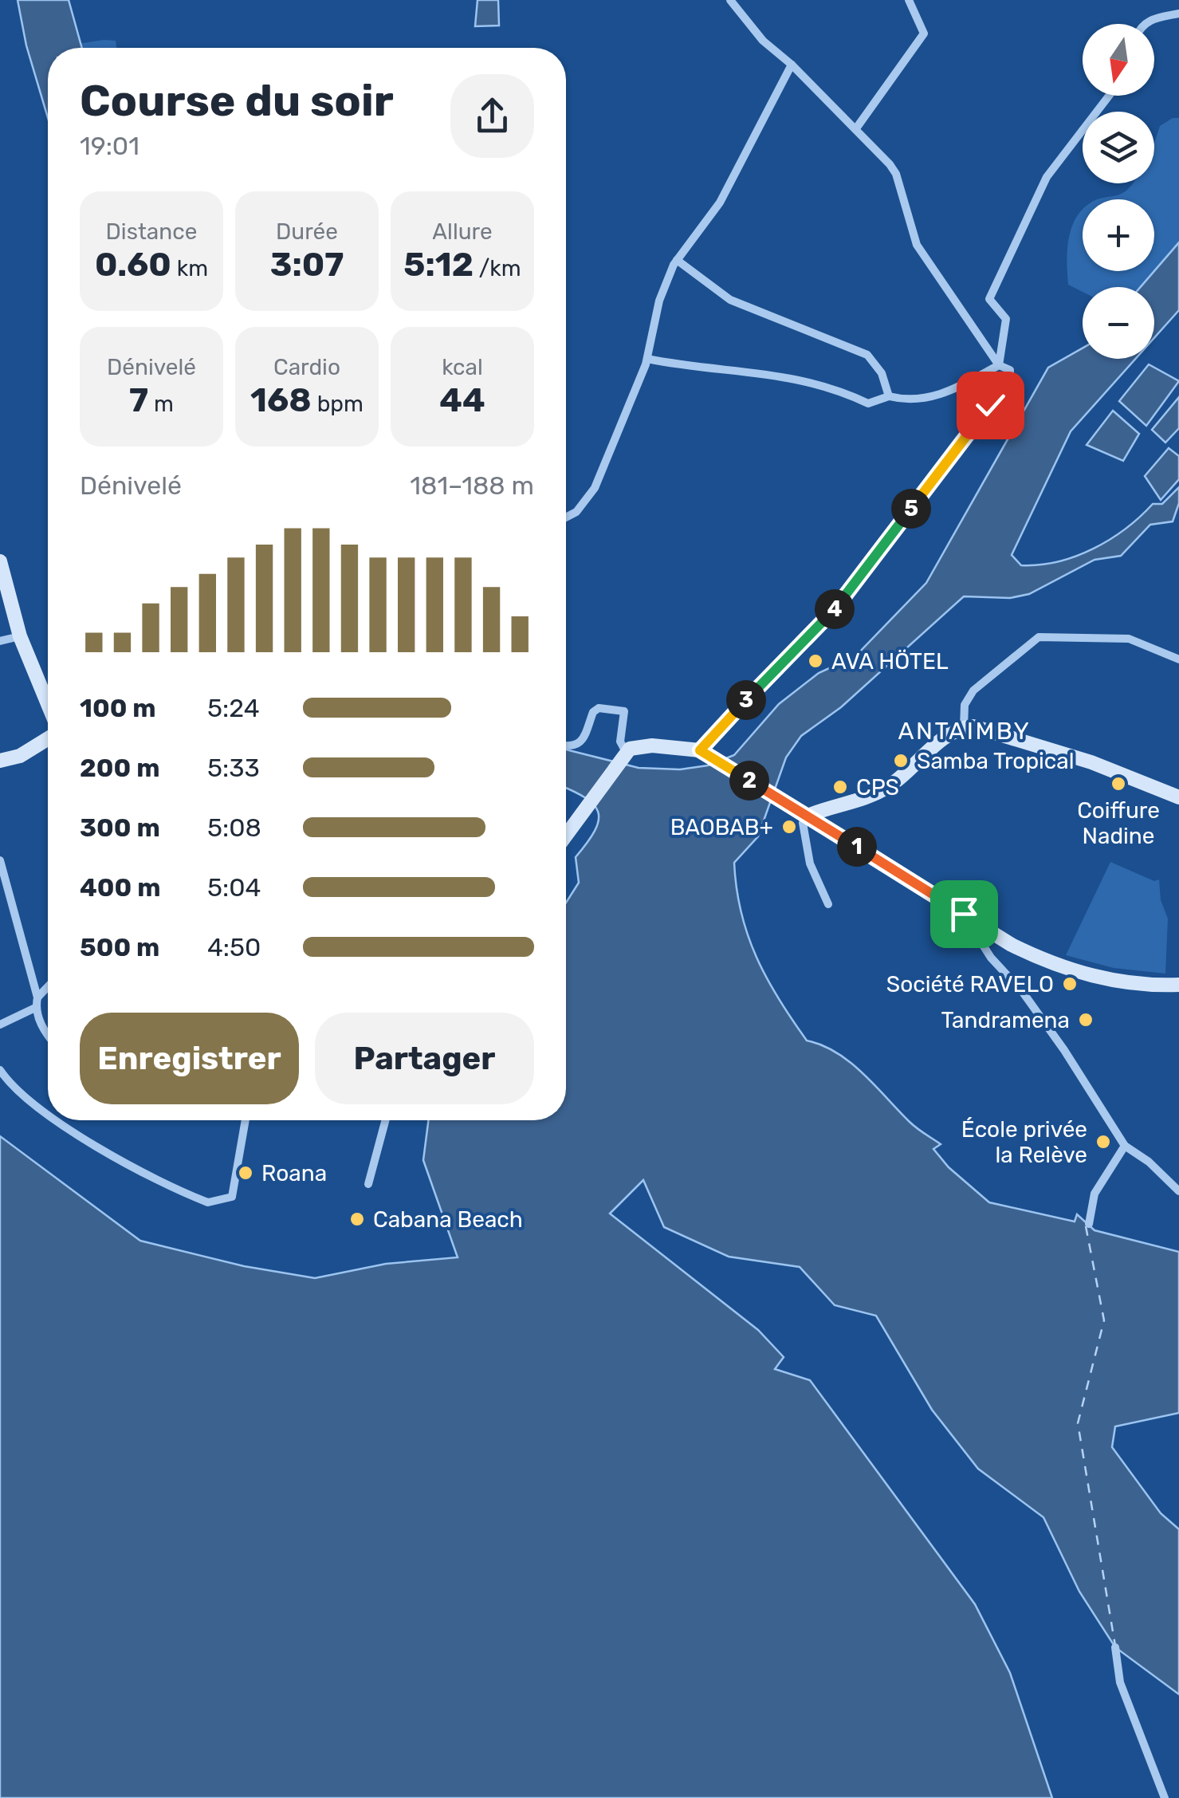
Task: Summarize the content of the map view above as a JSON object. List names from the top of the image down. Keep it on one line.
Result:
{"districts":["ANTAIMBY"],"places":["AVA HÖTEL","Samba Tropical","Coiffure Nadine","CPS","BAOBAB+","Société RAVELO","Tandramena","École privée la Relève","Roana","Cabana Beach"],"north":"bottom","page":{"map_buttons":["+","−"],"heading":["Course du soir","19:01"],"stats":[["Distance","0.60 km"],["Durée","3:07"],["Allure","5:12 /km"],["Dénivelé","7 m"],["Cardio","168 bpm"],["kcal","44"]],"chart":["Dénivelé","181–188 m"],"pins":["5","4","3","2","1"],"list":[{"name":"100 m","note":"5:24"},{"name":"200 m","note":"5:33"},{"name":"300 m","note":"5:08"},{"name":"400 m","note":"5:04"},{"name":"500 m","note":"4:50"}],"buttons":["Enregistrer","Partager"]}}
